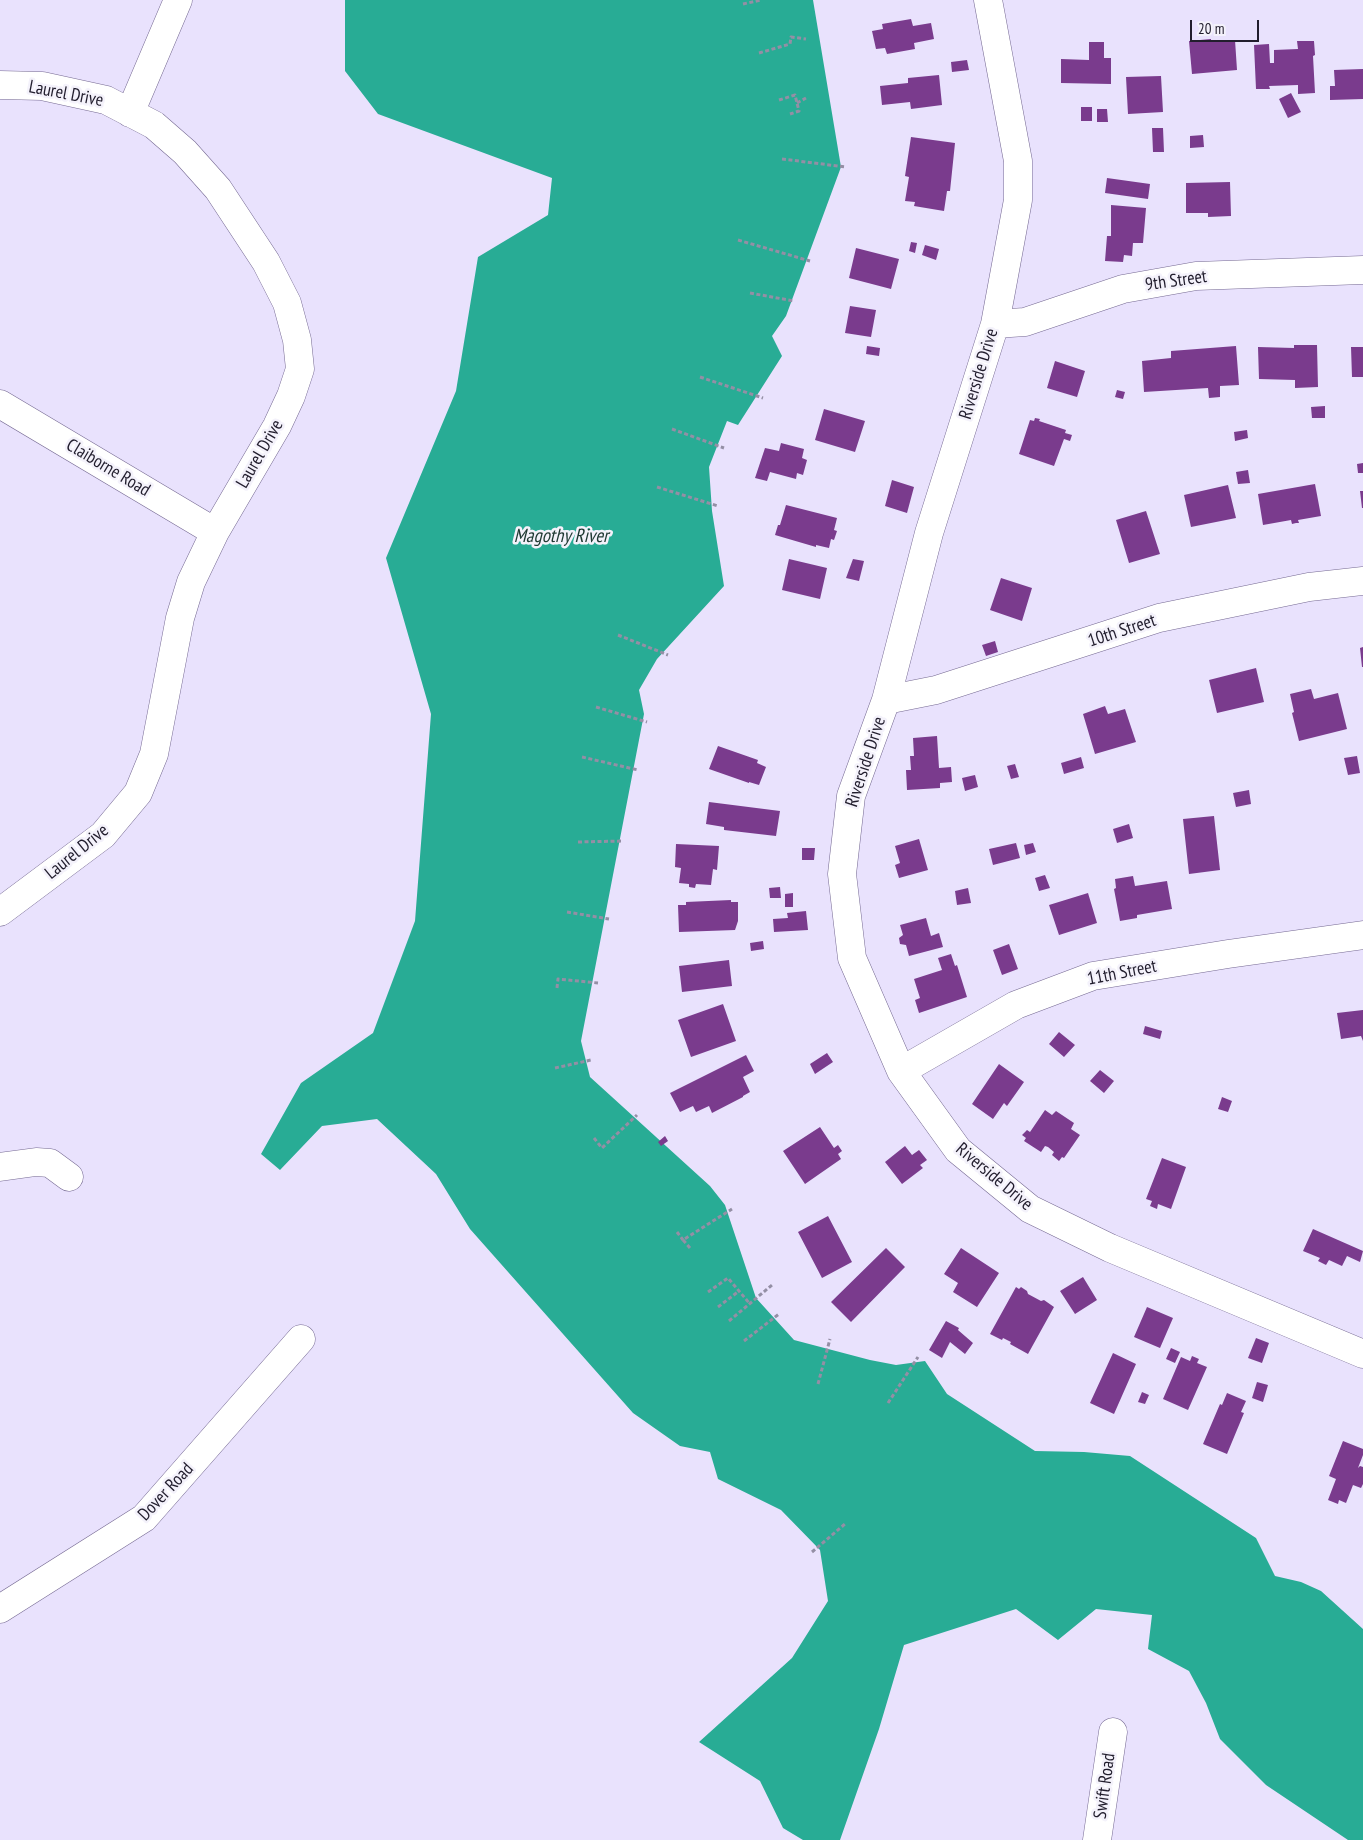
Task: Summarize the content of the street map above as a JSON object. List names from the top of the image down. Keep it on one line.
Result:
{"streets":{"street":["Laurel Drive","9th Street","Riverside Drive","Claiborne Road","10th Street","11th Street","Dover Road","Swift Road"]},"crossings":[["Laurel Drive","Claiborne Road"],["9th Street","Riverside Drive"],["Riverside Drive","10th Street"],["Riverside Drive","11th Street"]],"water":["Magothy River"],"scale_bar":"20 m"}
